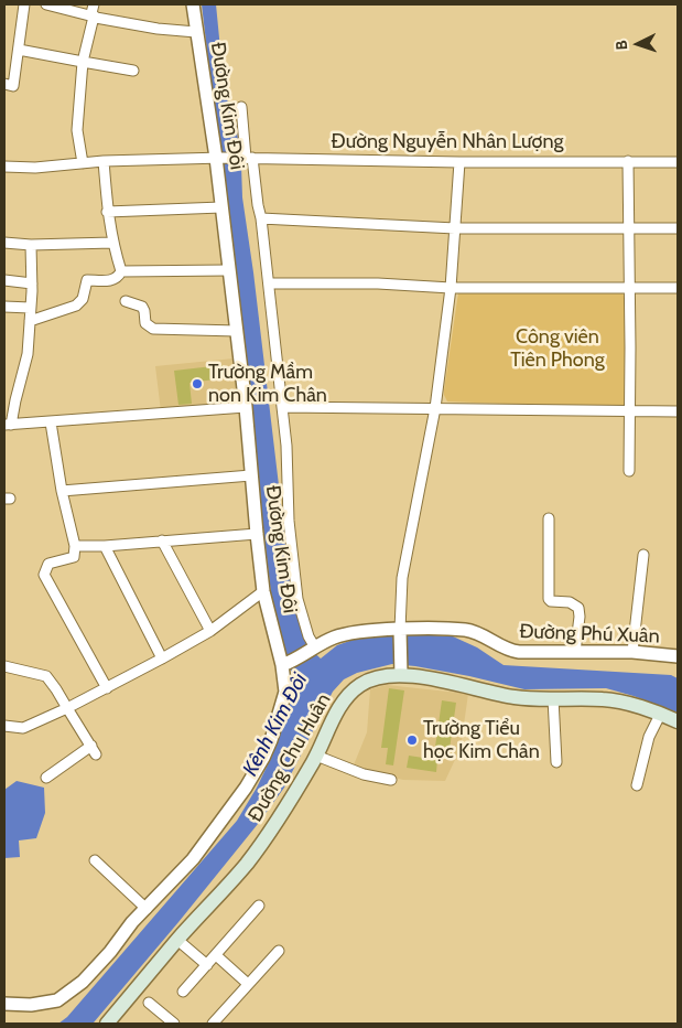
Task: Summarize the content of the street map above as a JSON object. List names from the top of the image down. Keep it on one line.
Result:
{"streets":{"main road":["Đường Chu Huân"],"street":["Đường Kim Đôi","Đường Nguyễn Nhân Lượng","Đường Phú Xuân"]},"crossings":[["Đường Kim Đôi","Đường Nguyễn Nhân Lượng"],["Đường Kim Đôi","Đường Phú Xuân"]],"water":["Kênh Kim Đôi"],"parks":["Công viên Tiên Phong"],"places":["Trường Mầm non Kim Chân","Trường Tiểu học Kim Chân"],"north":"left"}
